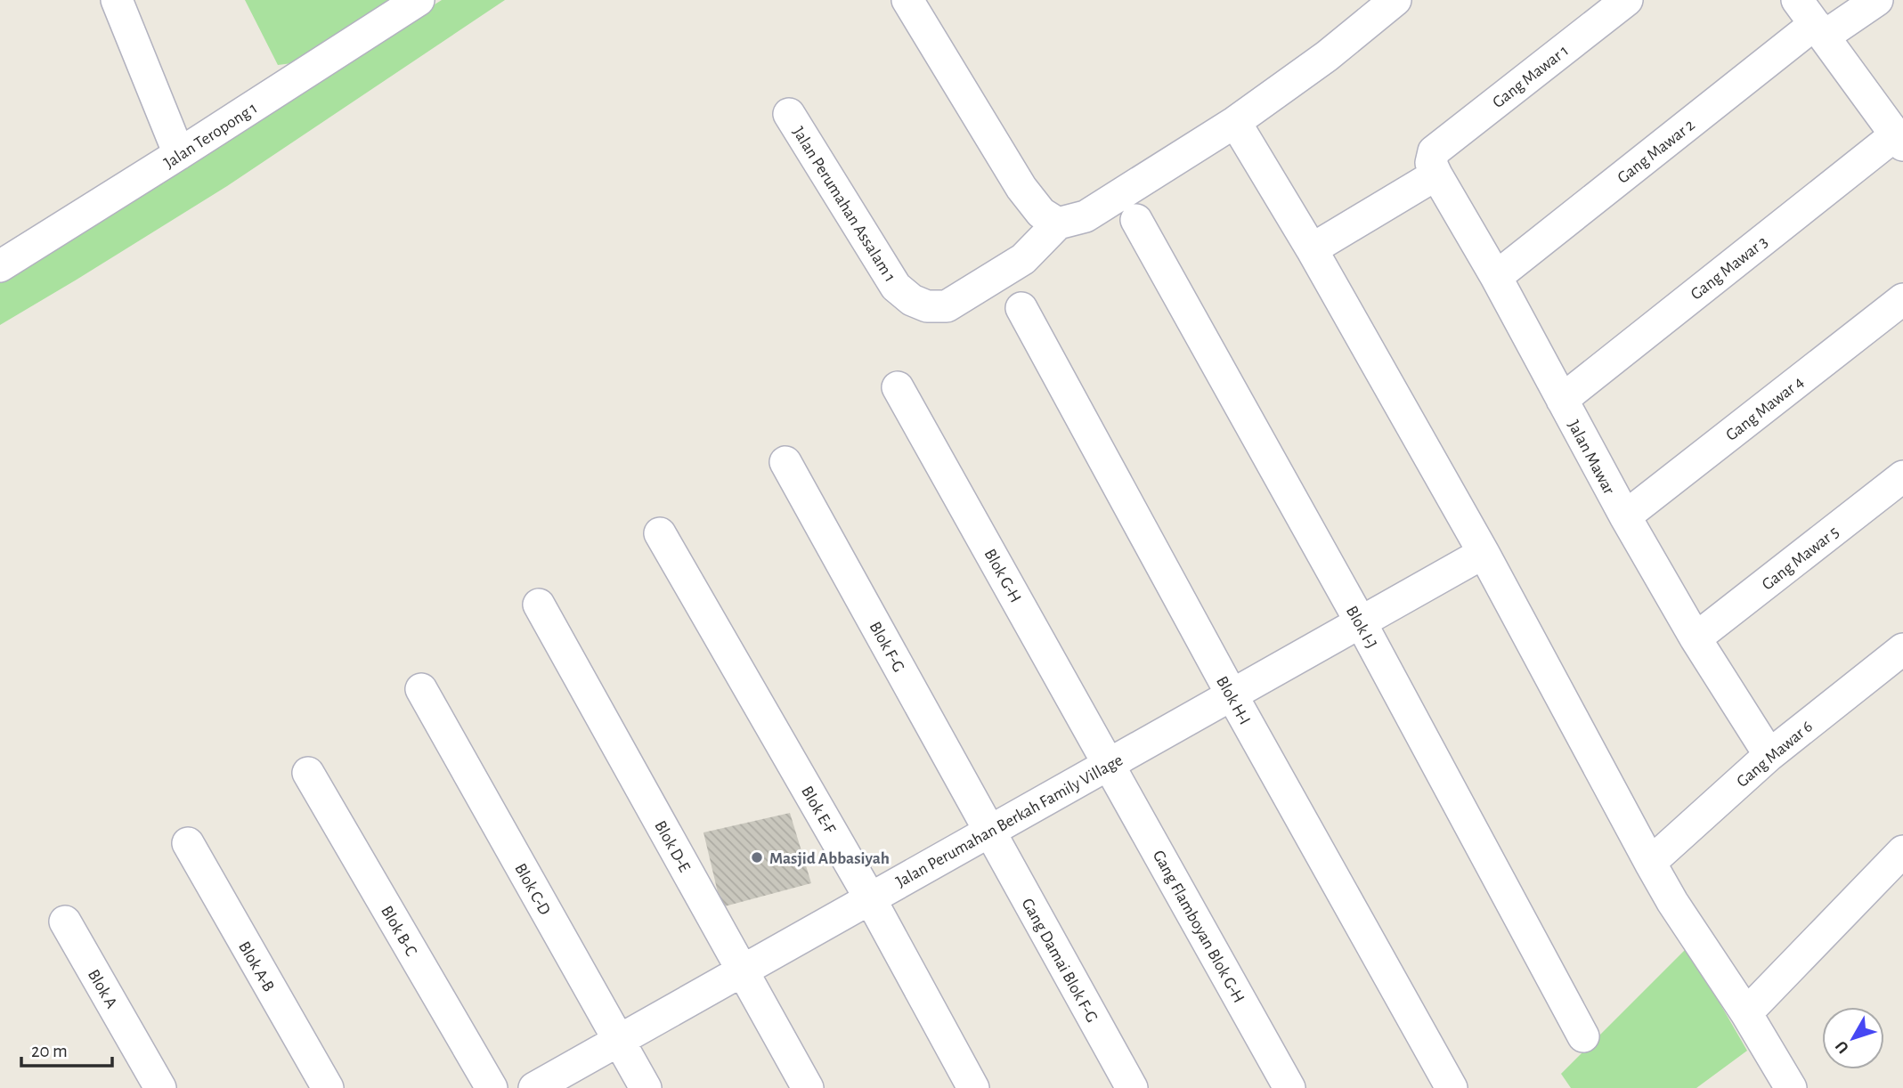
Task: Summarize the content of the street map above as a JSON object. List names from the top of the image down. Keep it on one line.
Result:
{"streets":{"street":["Gang Mawar 1","Jalan Teropong 1","Gang Mawar 2","Jalan Perumahan Assalam 1","Gang Mawar 3","Gang Mawar 4","Jalan Mawar","Gang Mawar 5","Blok G-H","Blok I-J","Blok F-G","Blok H-I","Gang Mawar 6","Blok E-F","Jalan Perumahan Berkah Family Village","Blok D-E","Blok C-D","Gang Flamboyan Blok G-H","Blok B-C","Gang Damai Blok F-G","Blok A-B","Blok A"]},"crossings":[["Gang Mawar 1","Jalan Mawar"],["Gang Mawar 2","Jalan Mawar"],["Gang Mawar 3","Jalan Mawar"],["Gang Mawar 4","Jalan Mawar"],["Jalan Mawar","Gang Mawar 5"],["Jalan Mawar","Gang Mawar 6"],["Blok G-H","Jalan Perumahan Berkah Family Village"],["Blok G-H","Gang Flamboyan Blok G-H"],["Blok I-J","Jalan Perumahan Berkah Family Village"],["Blok F-G","Jalan Perumahan Berkah Family Village"],["Blok F-G","Gang Damai Blok F-G"],["Blok H-I","Jalan Perumahan Berkah Family Village"],["Blok E-F","Jalan Perumahan Berkah Family Village"],["Jalan Perumahan Berkah Family Village","Blok D-E"],["Jalan Perumahan Berkah Family Village","Blok C-D"],["Jalan Perumahan Berkah Family Village","Gang Flamboyan Blok G-H"],["Jalan Perumahan Berkah Family Village","Gang Damai Blok F-G"]],"places":["Masjid Abbasiyah"],"scale_bar":"20 m","north":"bottom left"}
